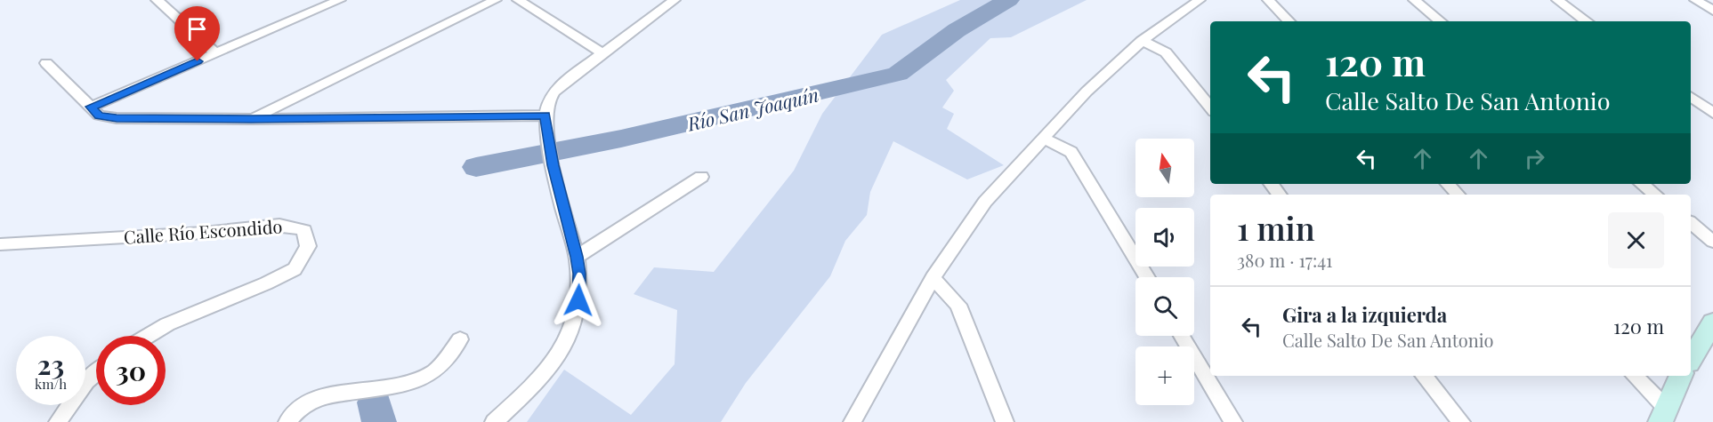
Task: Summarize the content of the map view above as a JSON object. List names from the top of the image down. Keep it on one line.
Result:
{"streets":{"street":["Calle Río Escondido"]},"water":["Río San Joaquín"],"north":"top","page":{"turn":["120 m","Calle Salto De San Antonio"],"map_buttons":"+","heading":["1 min","380 m · 17:41"],"list":[{"name":"Gira a la izquierda","note":"Calle Salto De San Antonio","value":"120 m"}],"speed":"23 km/h","limit":"30"}}
